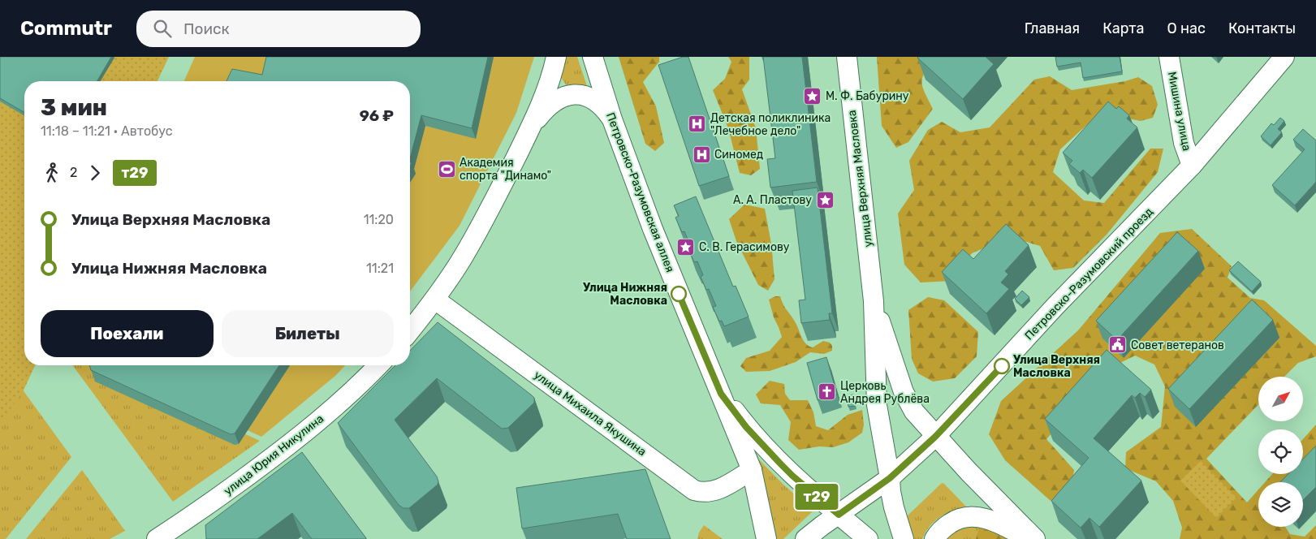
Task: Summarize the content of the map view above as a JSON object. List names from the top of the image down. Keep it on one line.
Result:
{"streets":{"street":["Мишина улица","улица Верхняя Масловка","Петровско-Разумовская аллея","Петровско-Разумовский проезд","улица Михаила Якушина","улица Юрия Никулина"]},"crossings":[["Мишина улица","Петровско-Разумовский проезд"],["улица Верхняя Масловка","Петровско-Разумовский проезд"],["Петровско-Разумовская аллея","Петровско-Разумовский проезд"],["Петровско-Разумовская аллея","улица Михаила Якушина"]],"places":{"place":["М. Ф. Бабурину","А. А. Пластову","С. В. Герасимову"],"hospital":["Детская поликлиника \"Лечебное дело\"","Синомед"],"sports":["Академия спорта \"Динамо\""],"other":["Улица Нижняя Масловка","Улица Верхняя Масловка"],"public building":["Совет ветеранов"],"church":["Церковь Андрея Рублёва"]},"lines":["bus line т29"],"north":"top right","page":{"header":"Commutr","search":"Поиск","nav":["Главная","Карта","О нас","Контакты"],"on_map":"т29","heading":["3 мин","11:18 – 11:21 · Автобус","96 ₽"],"legs":["2","т29"],"list":[{"name":"Улица Верхняя Масловка","value":"11:20"},{"name":"Улица Нижняя Масловка","value":"11:21"}],"buttons":["Поехали","Билеты"]}}
